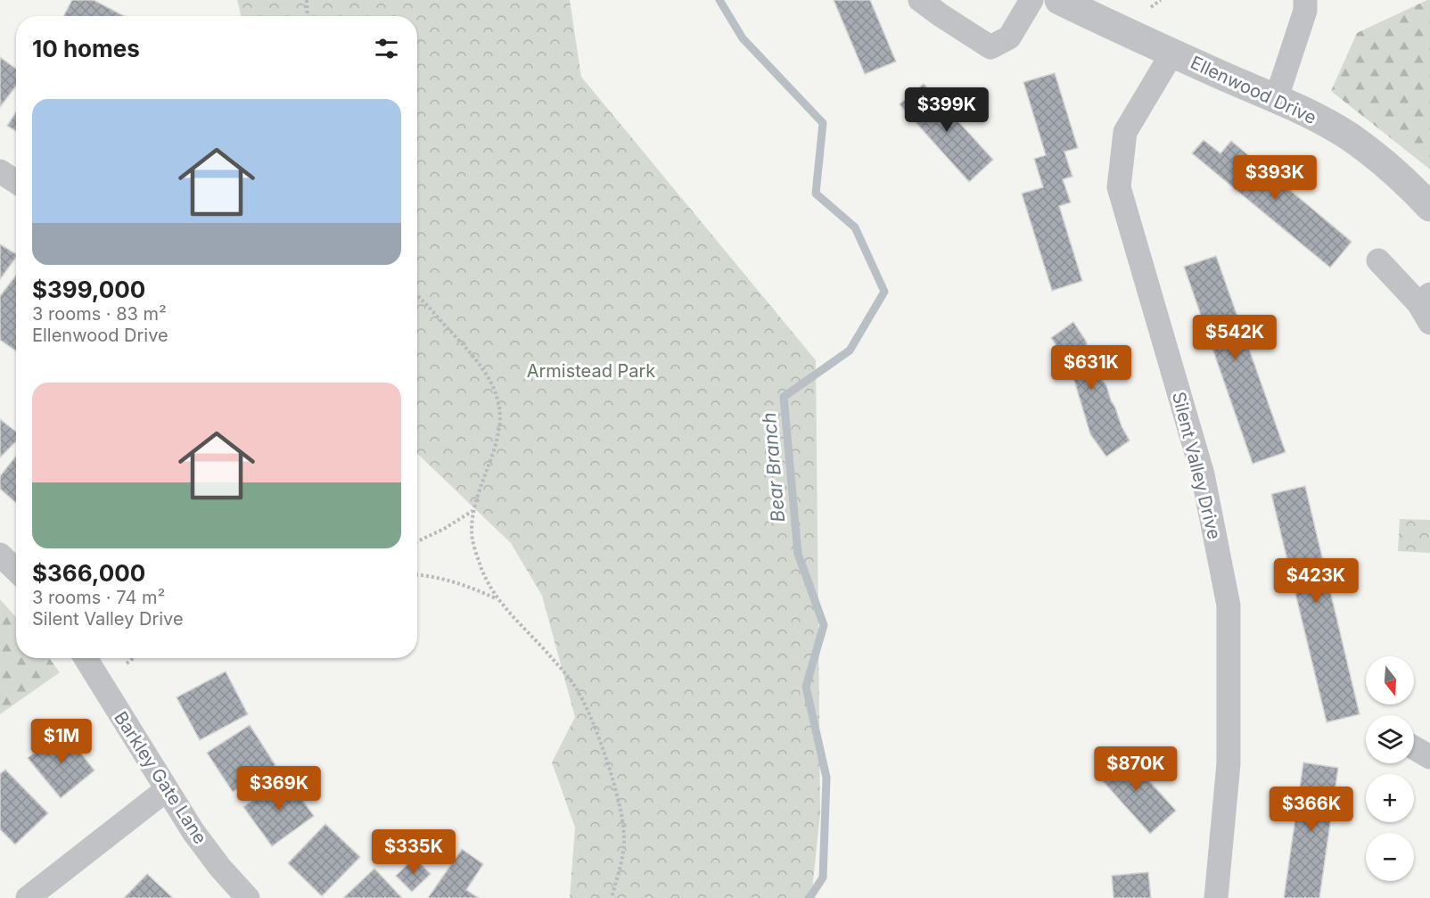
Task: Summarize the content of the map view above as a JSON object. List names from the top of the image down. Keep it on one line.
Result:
{"streets":{"street":["Ellenwood Drive","Silent Valley Drive","Barkley Gate Lane"]},"crossings":[["Ellenwood Drive","Silent Valley Drive"]],"water":["Bear Branch"],"parks":["Armistead Park"],"north":"bottom","page":{"heading":"10 homes","list":[{"name":"$399,000","note":"3 rooms · 83 m² · Ellenwood Drive"},{"name":"$366,000","note":"3 rooms · 74 m² · Silent Valley Drive"}],"price":["$399K","$393K","$542K","$631K","$423K","$1M","$870K","$369K","$366K","$335K"],"map_buttons":["+","−"]}}
